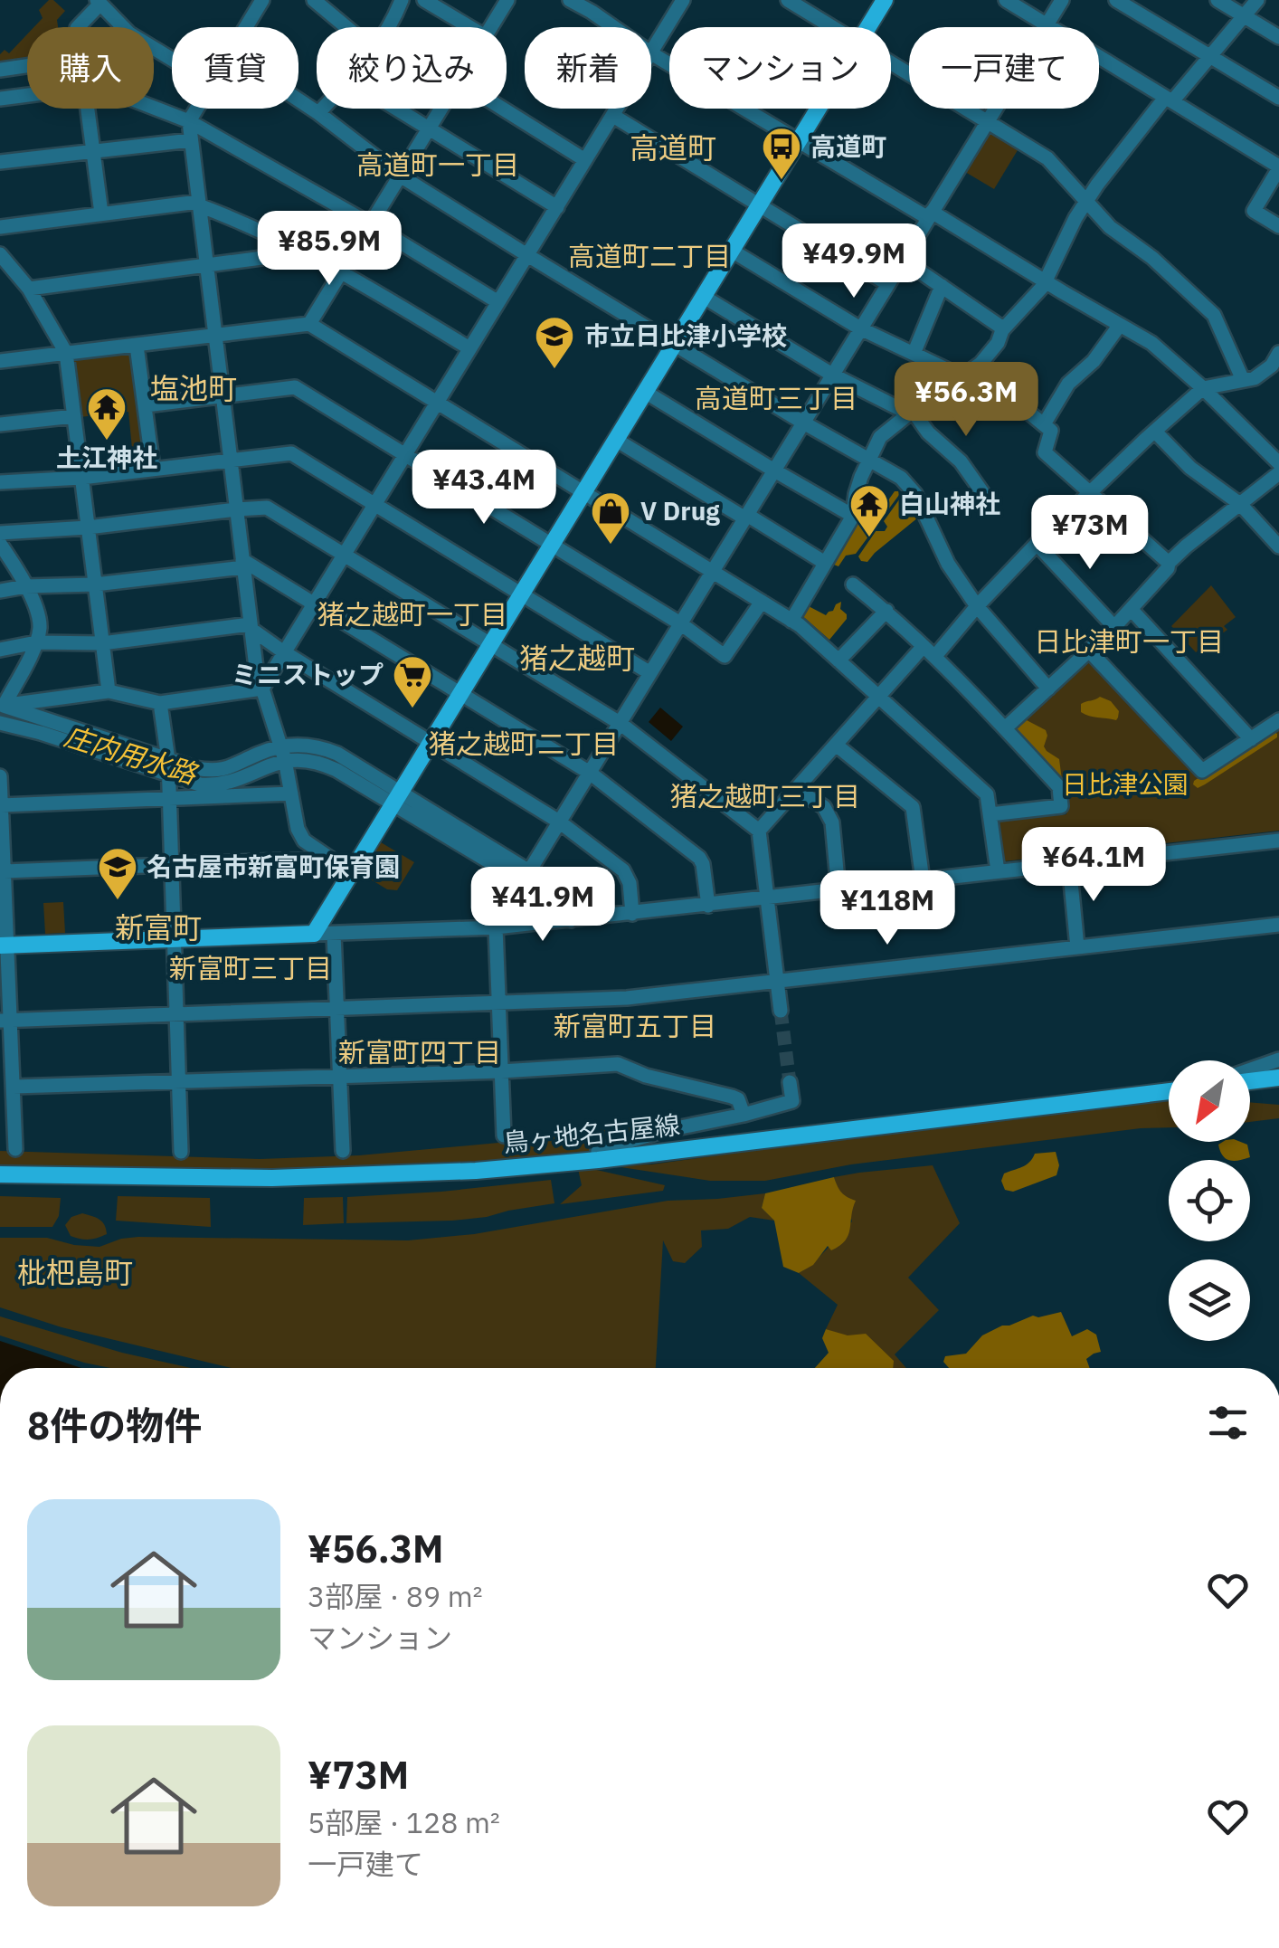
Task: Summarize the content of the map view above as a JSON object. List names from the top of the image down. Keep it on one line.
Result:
{"streets":{"main road":["鳥ヶ地名古屋線"]},"districts":["高道町","高道町一丁目","高道町二丁目","塩池町","高道町三丁目","猪之越町一丁目","日比津町一丁目","猪之越町","猪之越町二丁目","猪之越町三丁目","新富町","新富町三丁目","新富町五丁目","新富町四丁目","枇杷島町"],"water":["庄内用水路"],"parks":["日比津公園"],"places":{"bus stop":["高道町"],"school or university":["市立日比津小学校","名古屋市新富町保育園"],"temple":["土江神社","白山神社"],"shop":["V Drug"],"supermarket":["ミニストップ"]},"north":"bottom left","page":{"chip":["購入","賃貸","絞り込み","新着","マンション","一戸建て"],"price":["¥85.9M","¥49.9M","¥56.3M","¥43.4M","¥73M","¥64.1M","¥41.9M","¥118M"],"heading":"8件の物件","list":[{"name":"¥56.3M","note":"3部屋 · 89 m² · マンション"},{"name":"¥73M","note":"5部屋 · 128 m² · 一戸建て"}]}}
